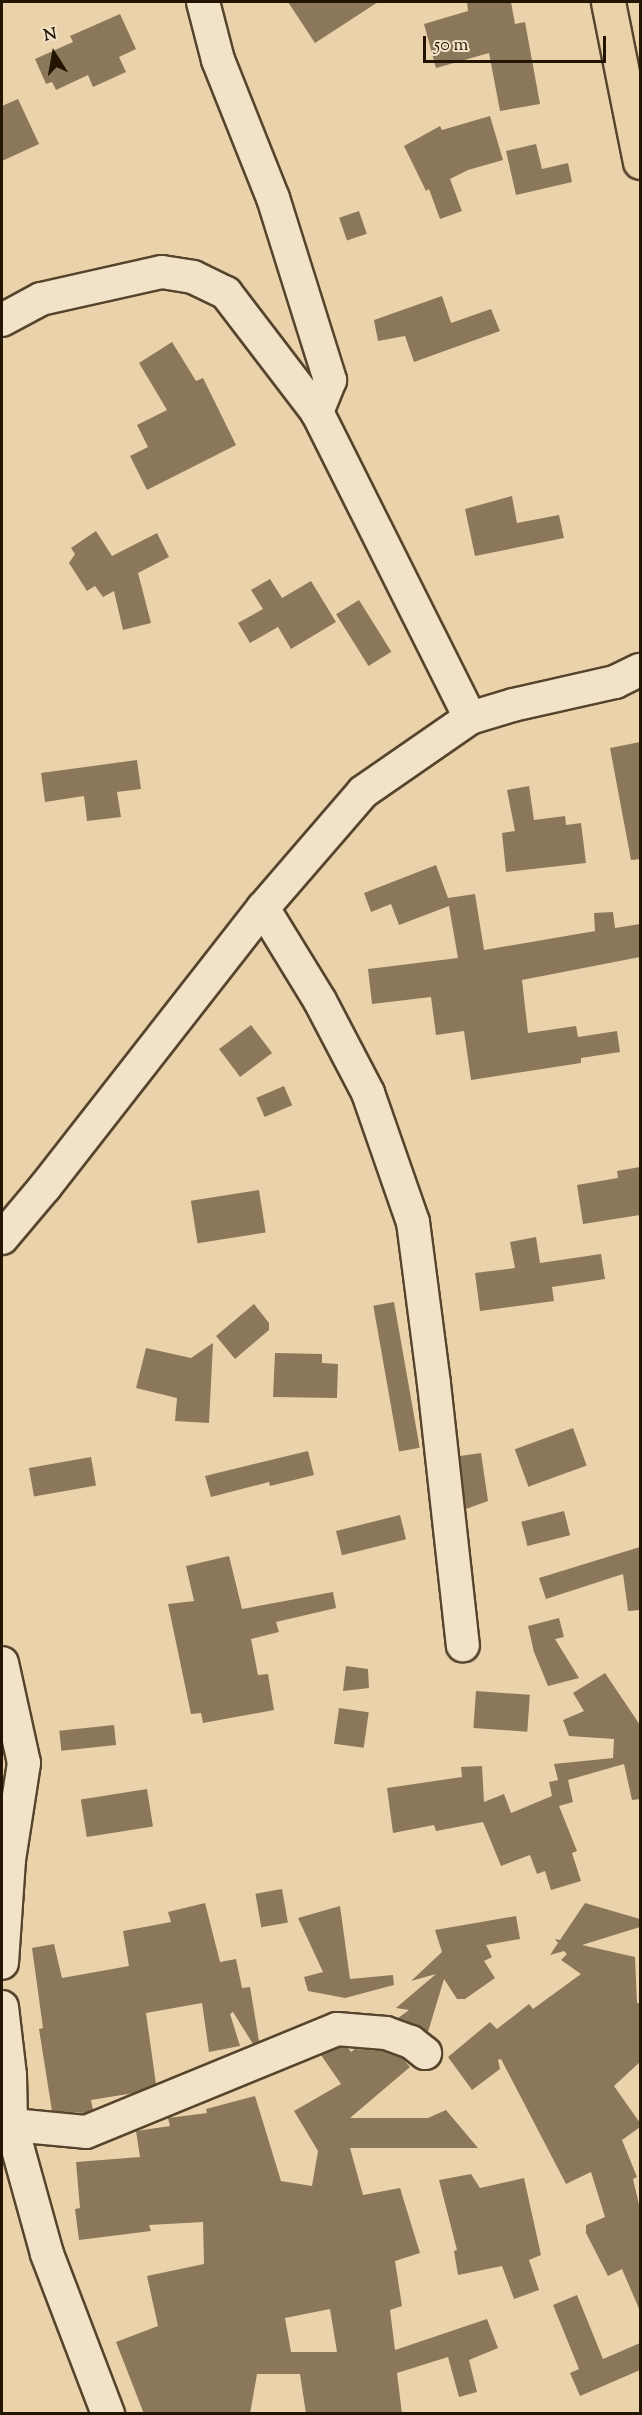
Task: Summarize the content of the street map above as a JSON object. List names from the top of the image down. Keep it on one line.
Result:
{"scale_bar":"50 m","north":"top"}
